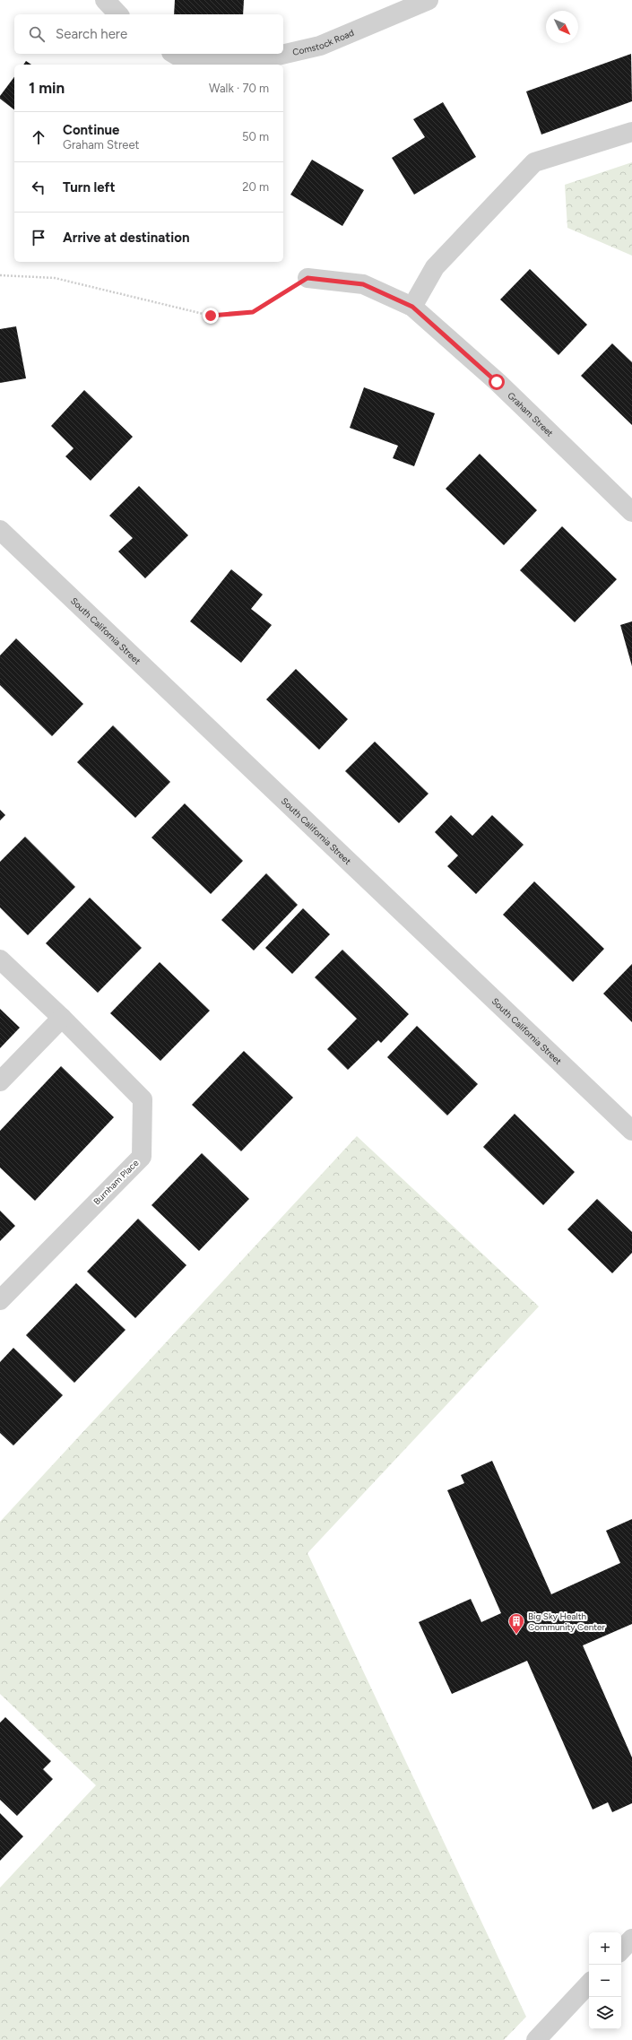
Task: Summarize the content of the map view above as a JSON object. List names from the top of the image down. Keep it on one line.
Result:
{"streets":{"street":["Comstock Road","Graham Street","South California Street","Burnham Place"]},"places":{"building":["Big Sky Health Community Center"]},"north":"bottom right","page":{"search":"Search here","heading":["1 min","Walk · 70 m"],"list":[["Continue","Graham Street","50 m"],["Turn left","20 m"],"Arrive at destination"],"map_buttons":["+","−"]}}
